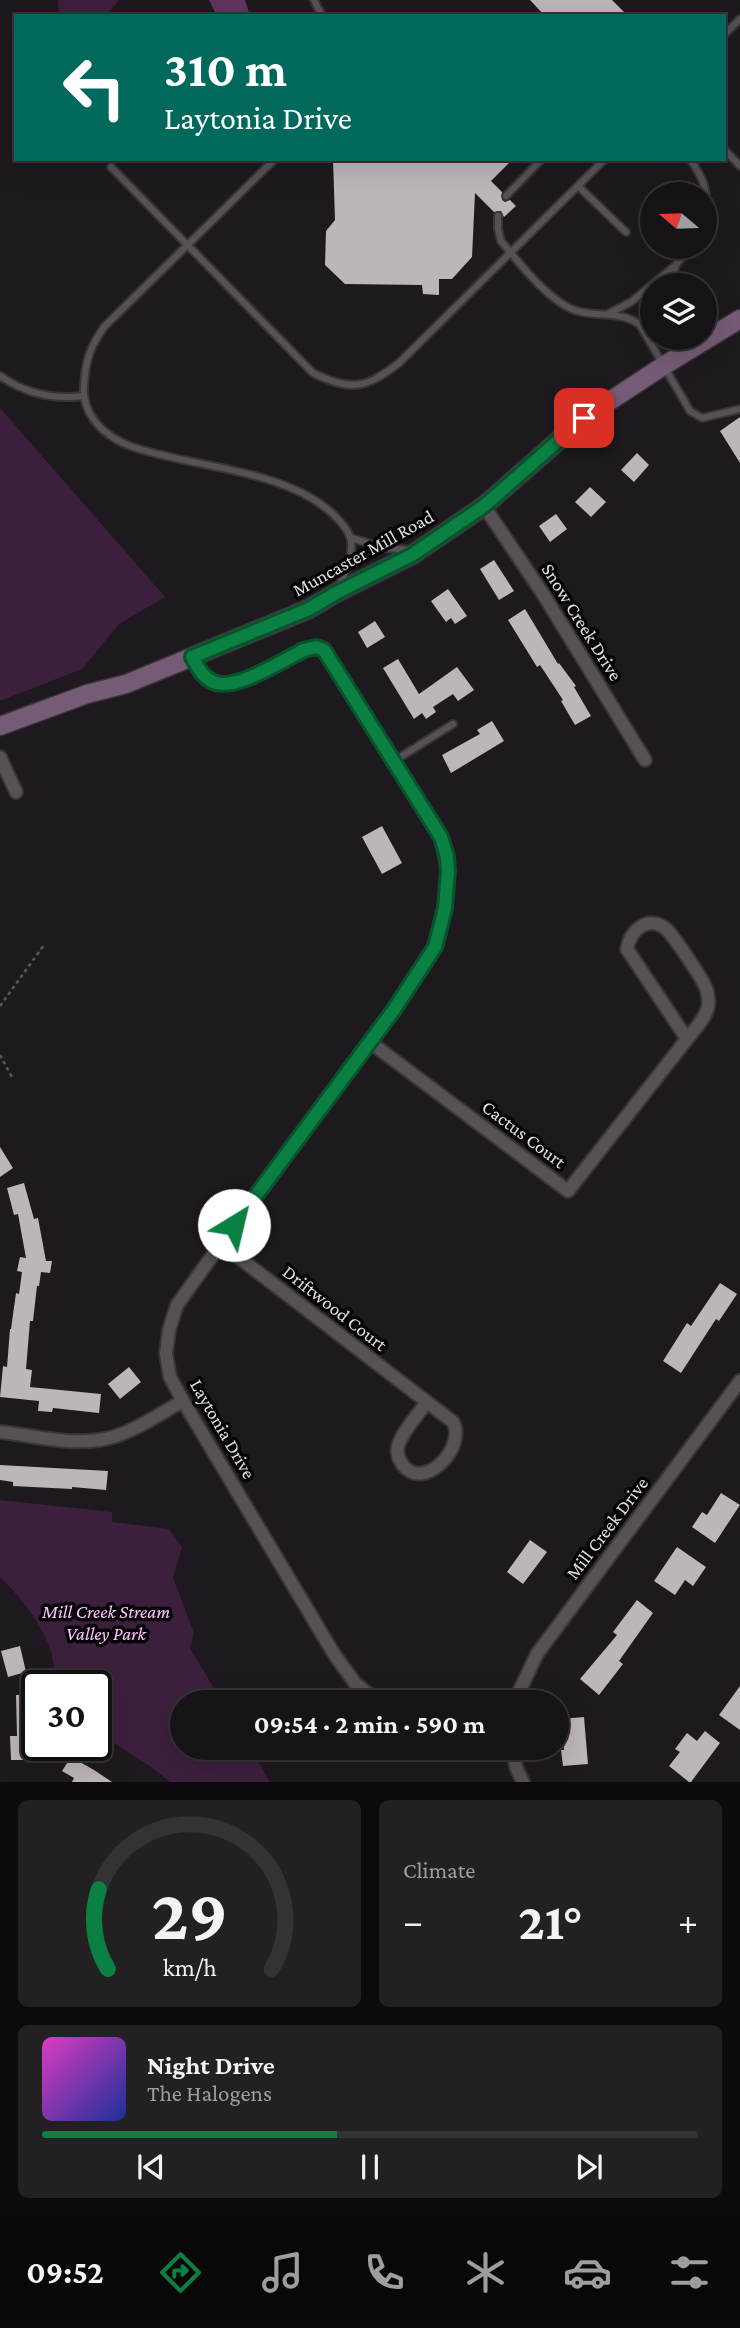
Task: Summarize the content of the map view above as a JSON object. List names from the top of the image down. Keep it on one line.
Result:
{"streets":{"main road":["Muncaster Mill Road"],"street":["Snow Creek Drive","Cactus Court","Driftwood Court","Laytonia Drive","Mill Creek Drive"]},"crossings":[["Muncaster Mill Road","Snow Creek Drive"],["Muncaster Mill Road","Laytonia Drive"],["Cactus Court","Laytonia Drive"],["Driftwood Court","Laytonia Drive"]],"parks":["Mill Creek Stream Valley Park"],"north":"left","page":{"turn":["310 m","Laytonia Drive"],"limit":"30","trip":"09:54 · 2 min · 590 m","tile":"Climate","heat":["−","21°","+"],"song":["Night Drive","The Halogens"],"tabs":"09:52","gauge":["29","km/h"]}}
